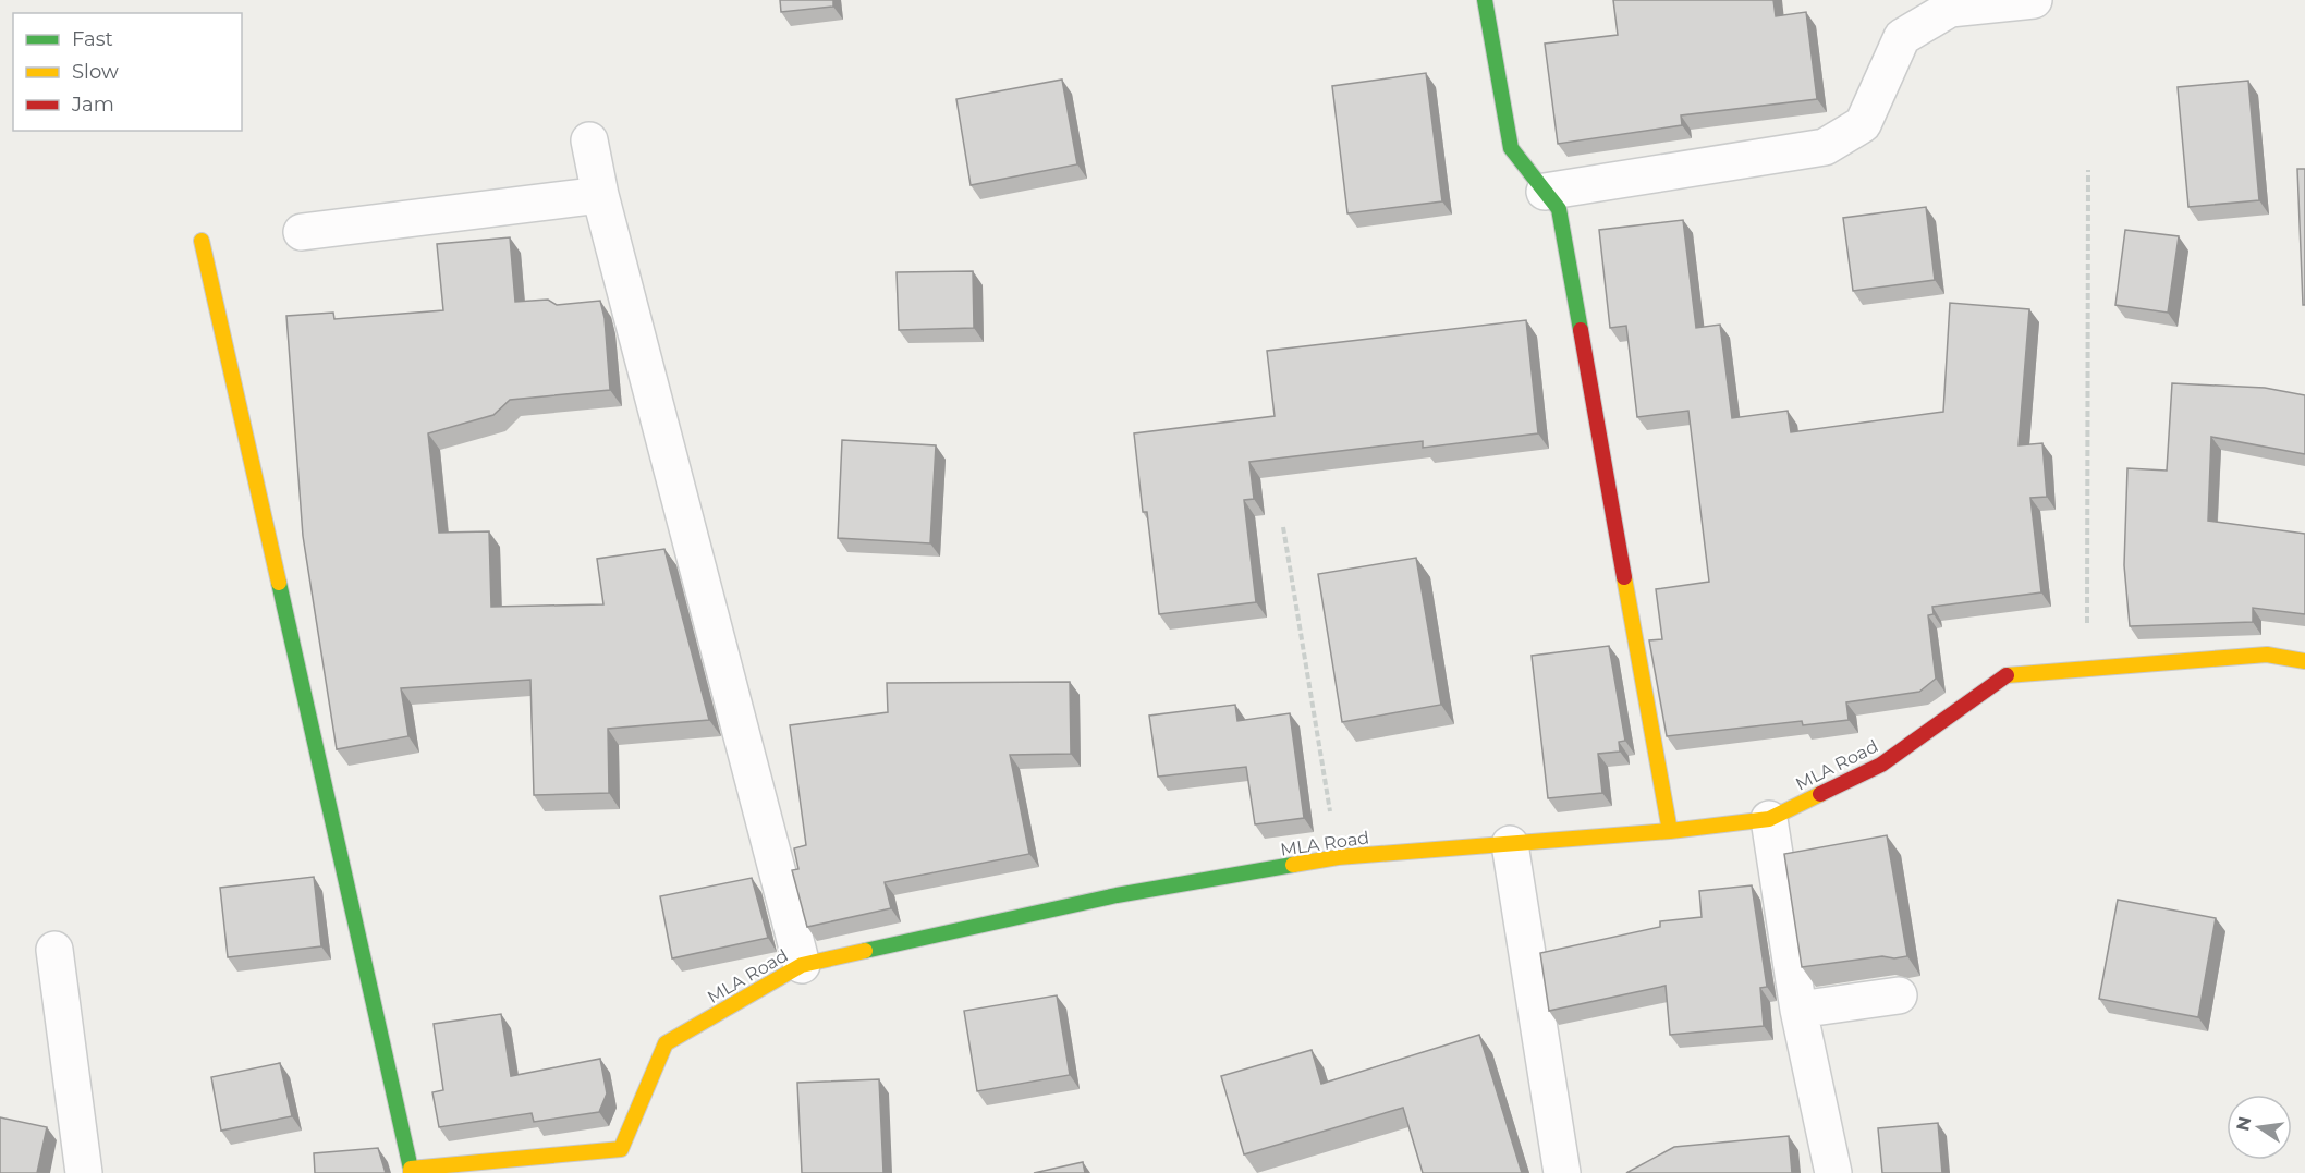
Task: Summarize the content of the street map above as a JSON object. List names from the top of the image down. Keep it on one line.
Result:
{"streets":{"street":["MLA Road"]},"legend":["Fast","Slow","Jam"],"north":"left"}
